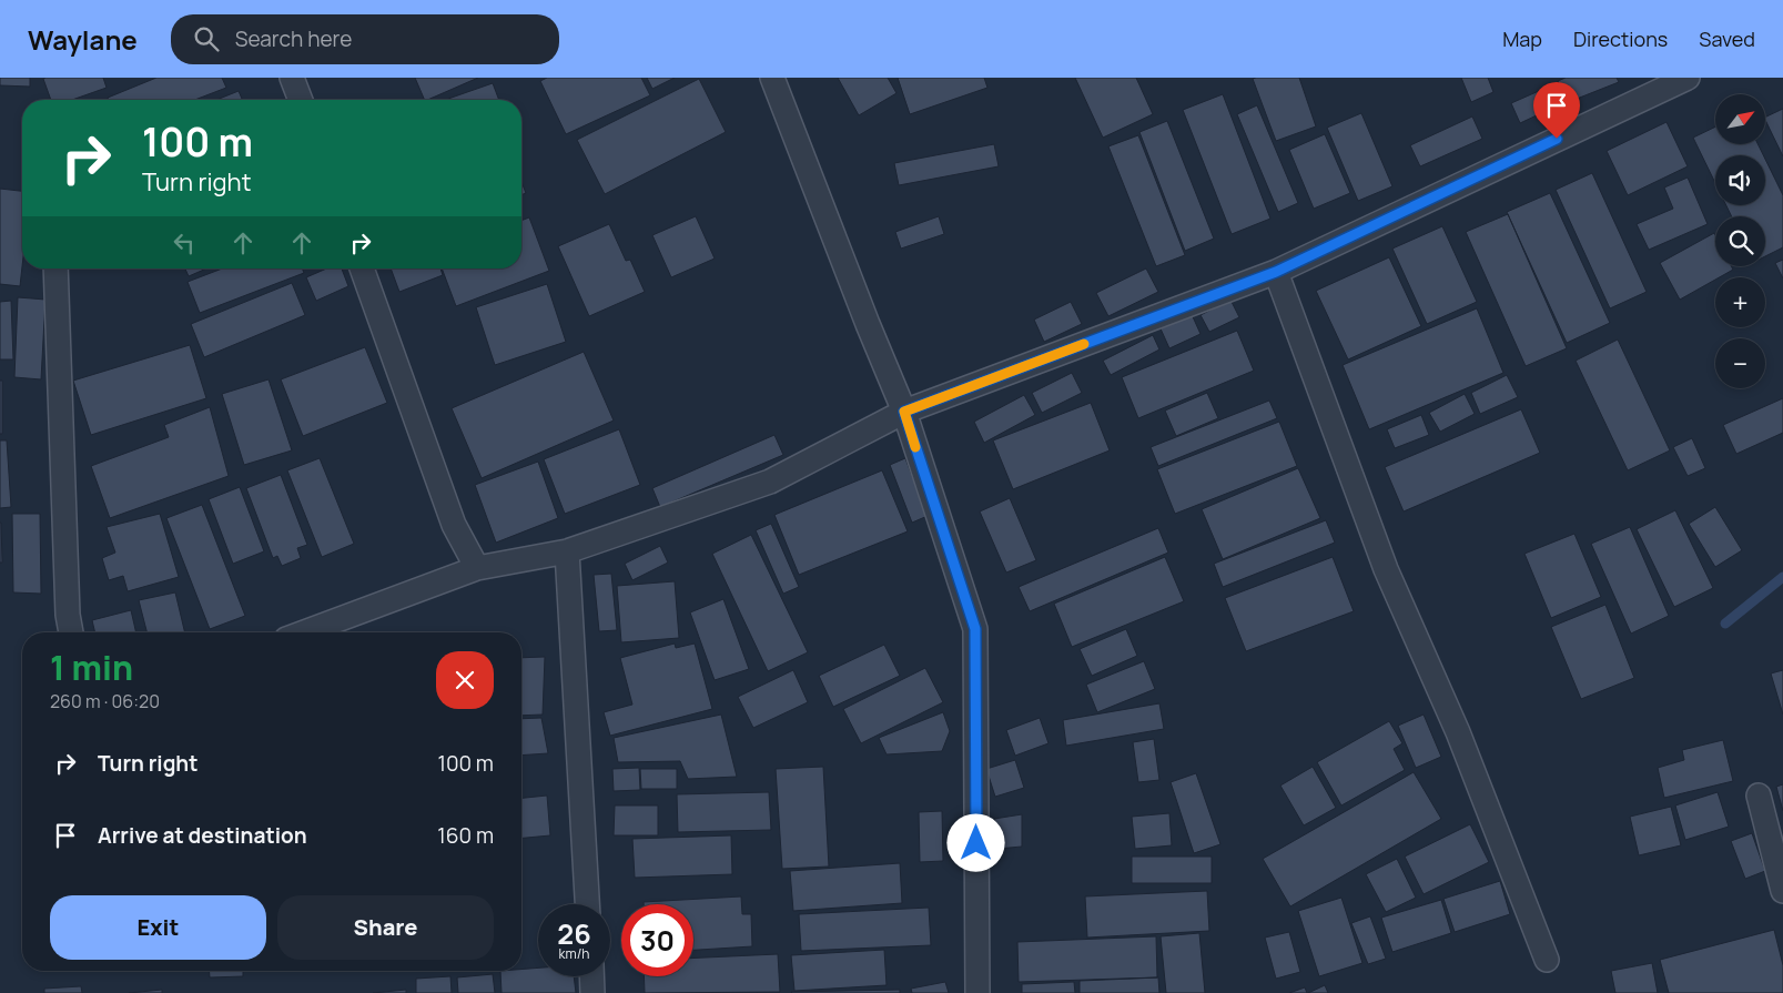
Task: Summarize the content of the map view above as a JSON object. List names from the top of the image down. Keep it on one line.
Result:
{"north":"top right","page":{"header":"Waylane","search":"Search here","nav":["Map","Directions","Saved"],"map_buttons":["+","−"],"turn":["100 m","Turn right"],"heading":["1 min","260 m · 06:20"],"list":[{"name":"Turn right","value":"100 m"},{"name":"Arrive at destination","value":"160 m"}],"buttons":["Exit","Share"],"speed":"26 km/h","limit":"30"}}
